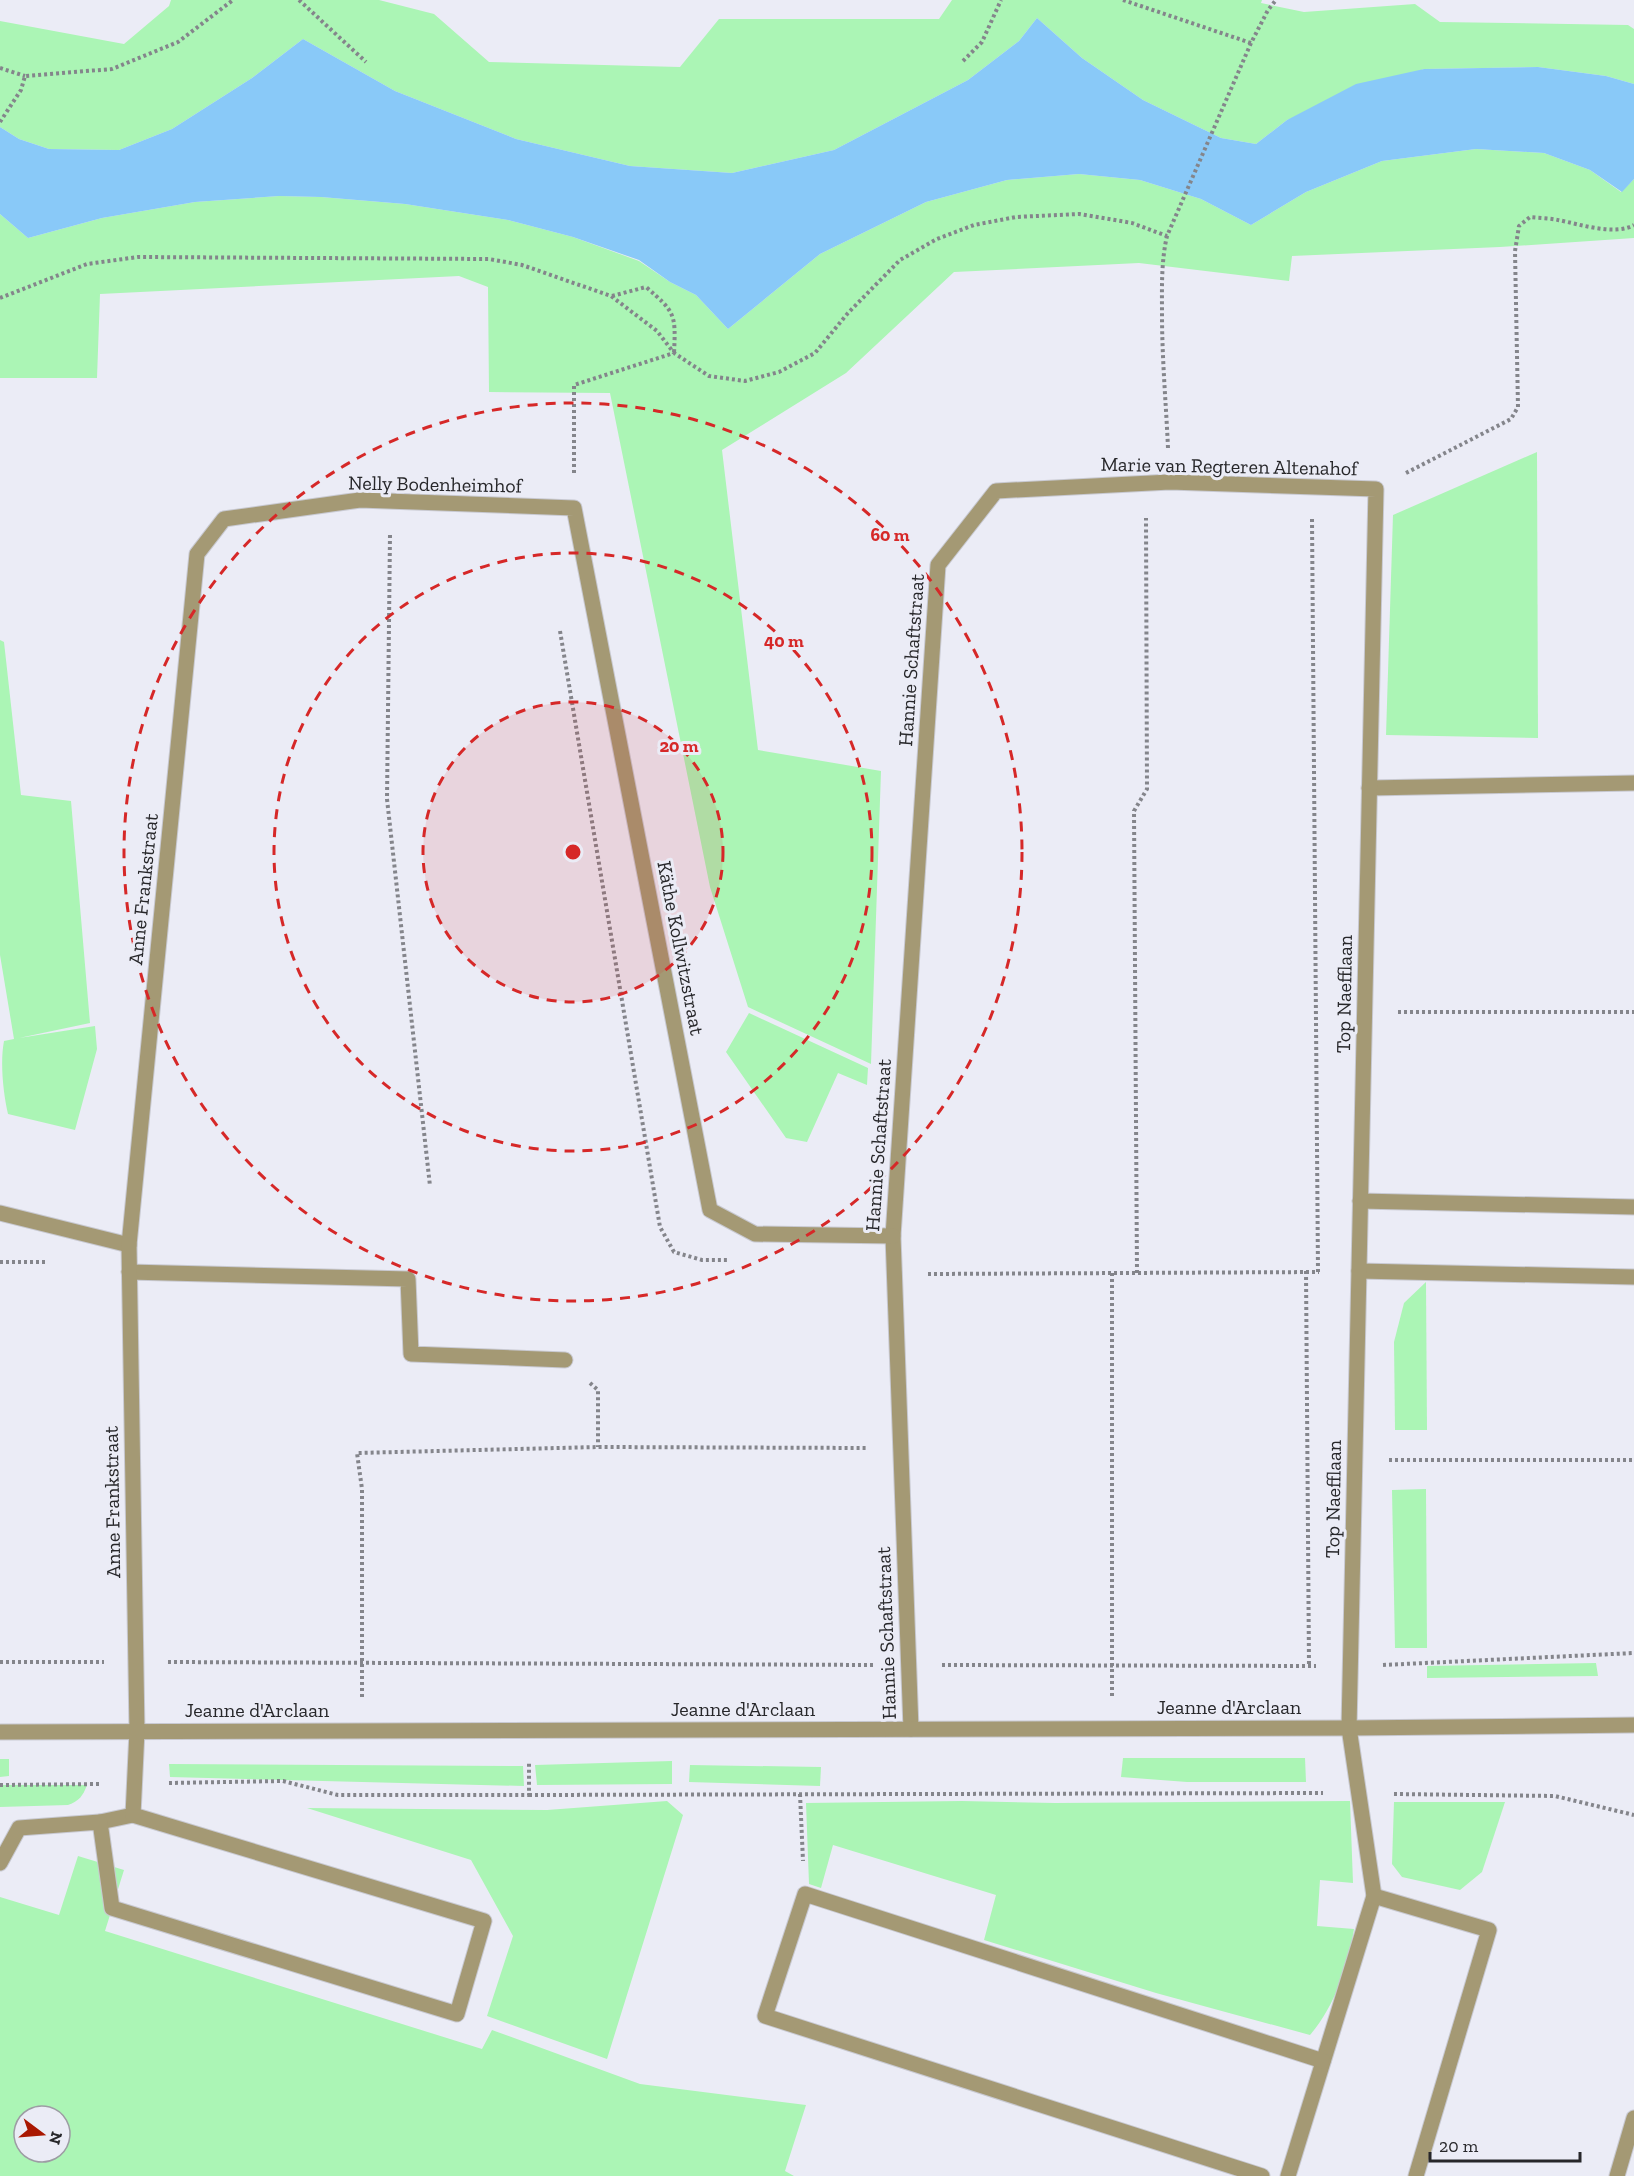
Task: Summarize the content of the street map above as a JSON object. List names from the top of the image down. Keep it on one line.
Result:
{"streets":{"street":["Marie van Regteren Altenahof","Nelly Bodenheimhof","Hannie Schaftstraat","Anne Frankstraat","Käthe Kollwitzstraat","Top Naefflaan","Jeanne d'Arclaan"]},"crossings":[["Marie van Regteren Altenahof","Hannie Schaftstraat"],["Marie van Regteren Altenahof","Top Naefflaan"],["Nelly Bodenheimhof","Anne Frankstraat"],["Nelly Bodenheimhof","Käthe Kollwitzstraat"],["Hannie Schaftstraat","Käthe Kollwitzstraat"],["Hannie Schaftstraat","Jeanne d'Arclaan"],["Anne Frankstraat","Jeanne d'Arclaan"],["Top Naefflaan","Jeanne d'Arclaan"]],"scale_bar":"20 m","north":"right","rings":["60 m","40 m","20 m"]}
